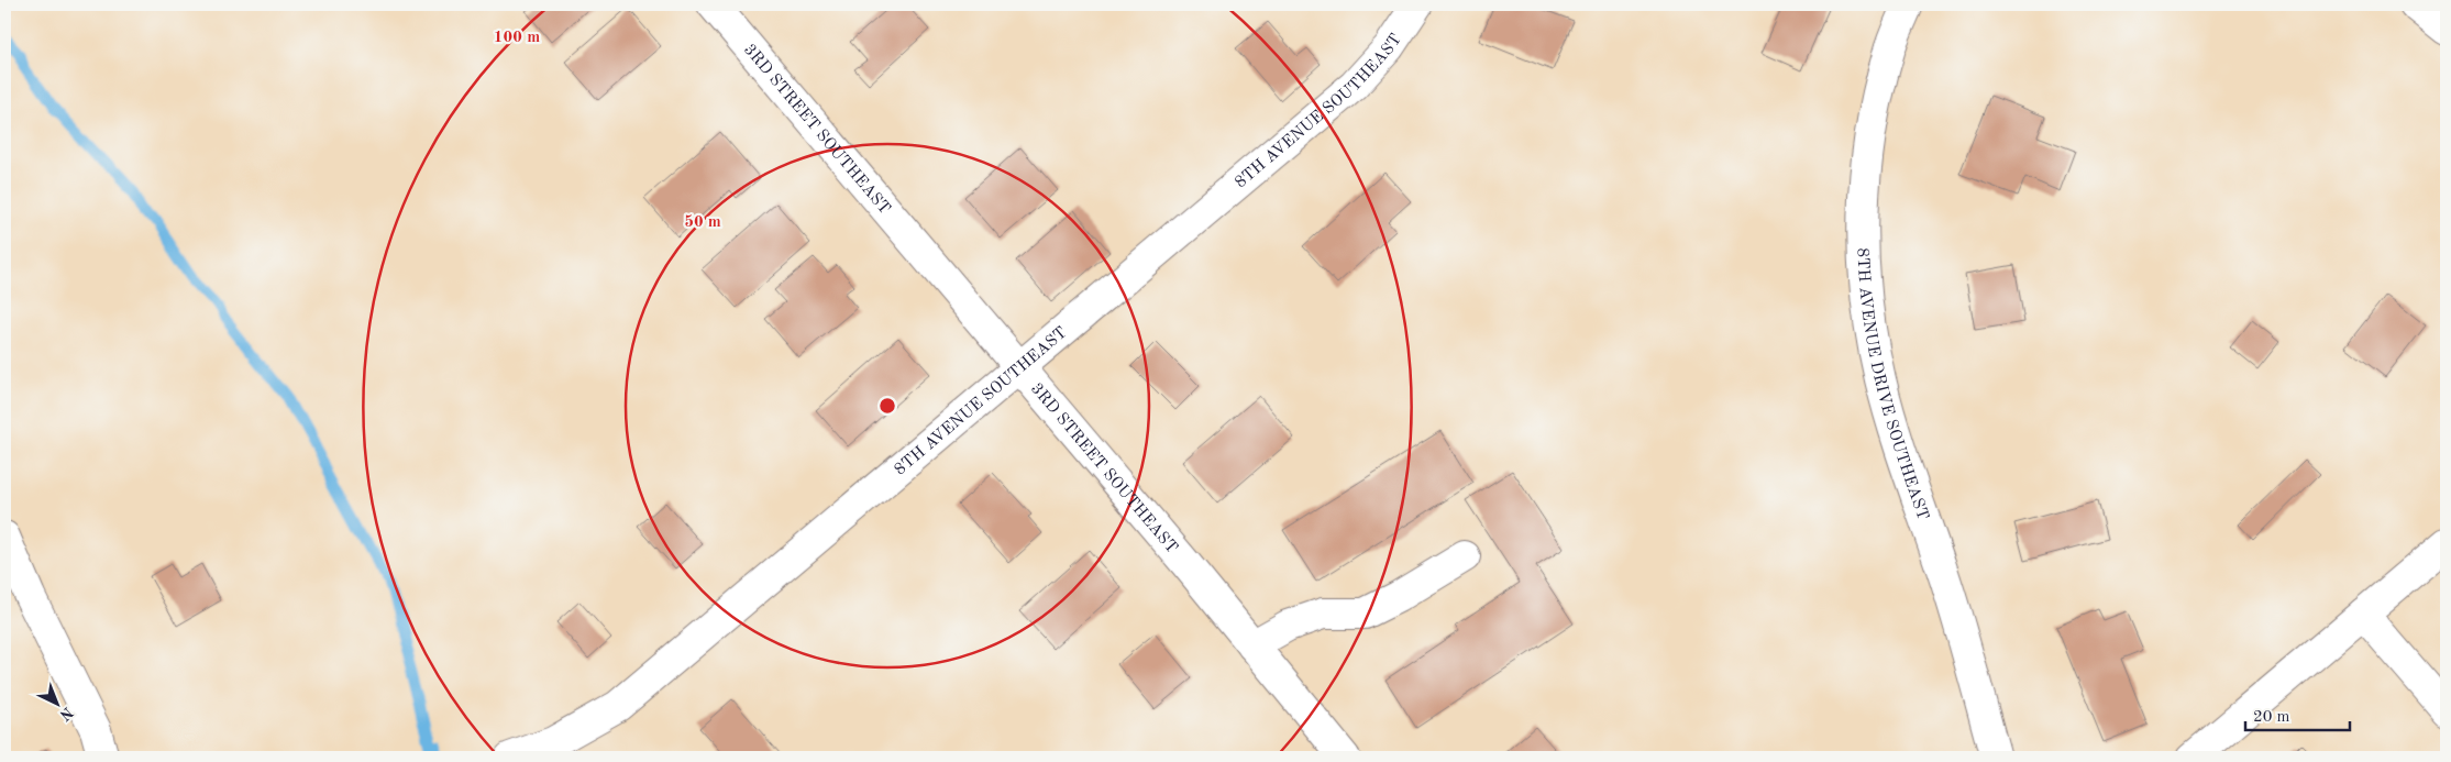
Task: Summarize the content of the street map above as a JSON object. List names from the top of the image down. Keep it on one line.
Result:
{"streets":{"street":["8TH AVENUE SOUTHEAST","3RD STREET SOUTHEAST","8TH AVENUE DRIVE SOUTHEAST"]},"crossings":[["8TH AVENUE SOUTHEAST","3RD STREET SOUTHEAST"]],"scale_bar":"20 m","north":"bottom right","rings":["100 m","50 m"]}
